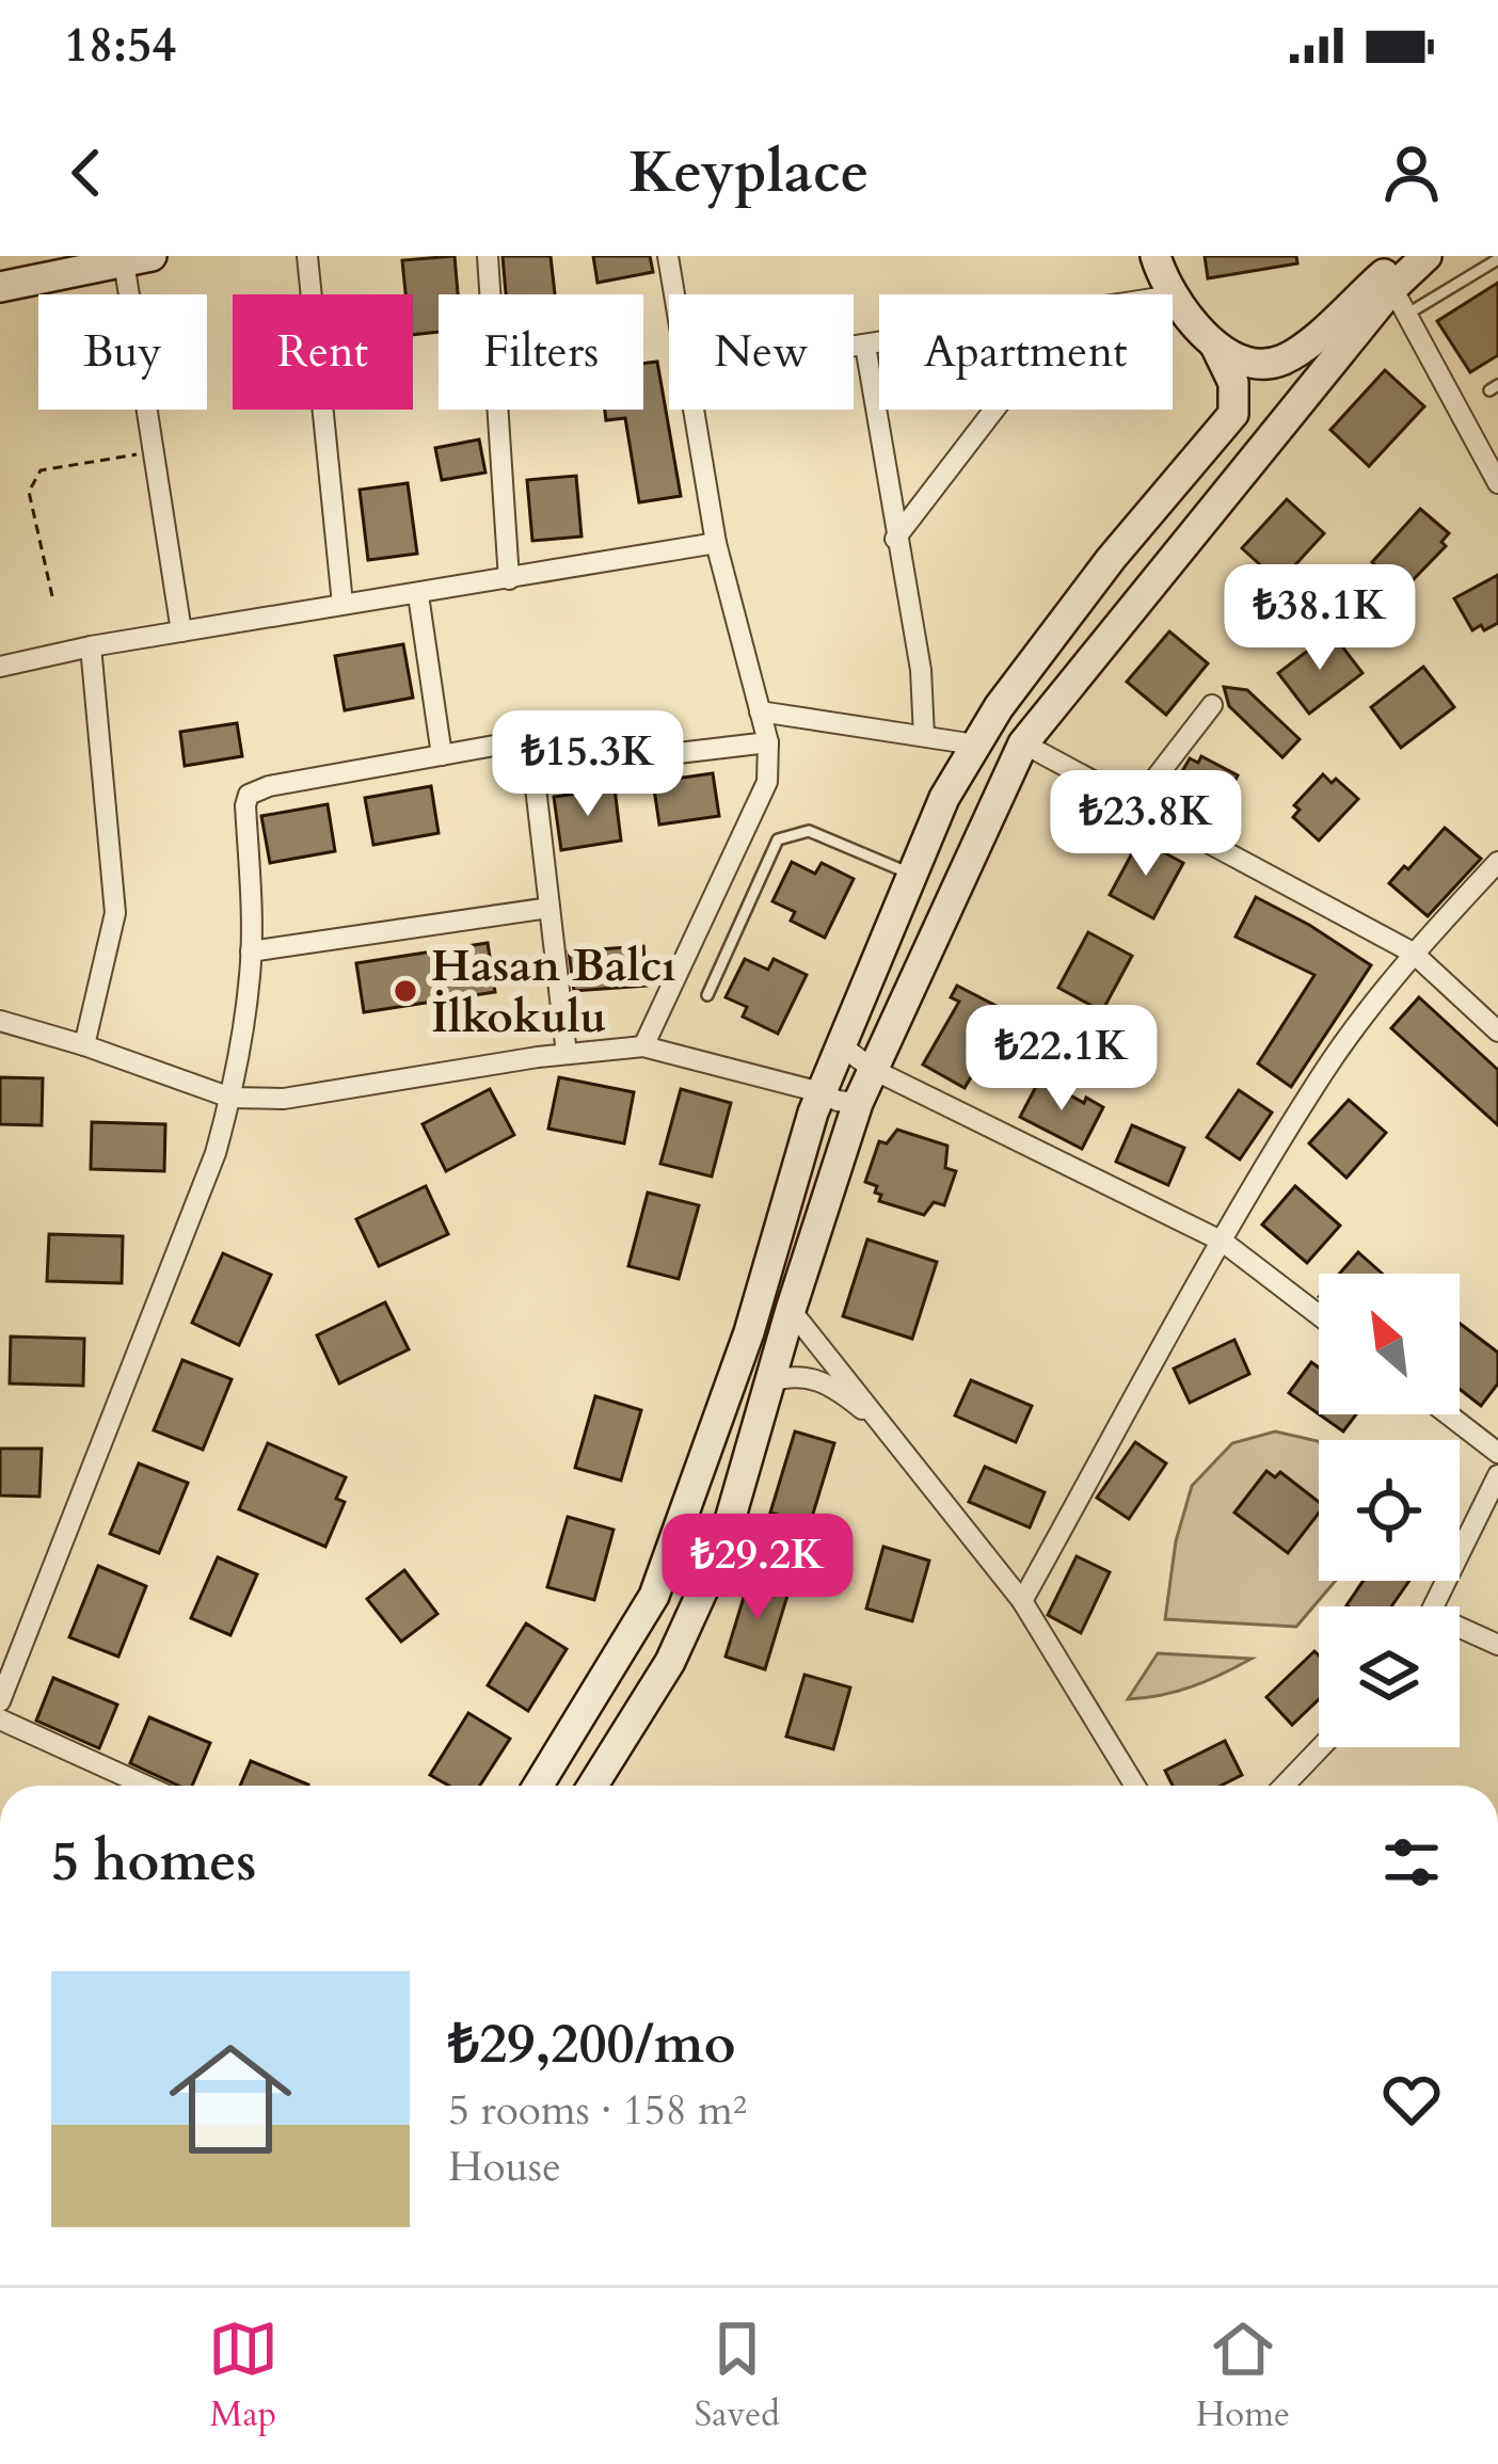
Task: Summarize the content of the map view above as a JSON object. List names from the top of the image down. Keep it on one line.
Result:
{"places":["Hasan Balcı İlkokulu"],"north":"top left","page":{"status":"18:54","header":"Keyplace","chip":["Buy","Rent","Filters","New","Apartment"],"price":["₺38.1K","₺15.3K","₺23.8K","₺22.1K","₺29.2K"],"heading":"5 homes","list":[{"name":"₺29,200/mo","note":"5 rooms · 158 m² · House"}],"tabs":["Map","Saved","Home"]}}
